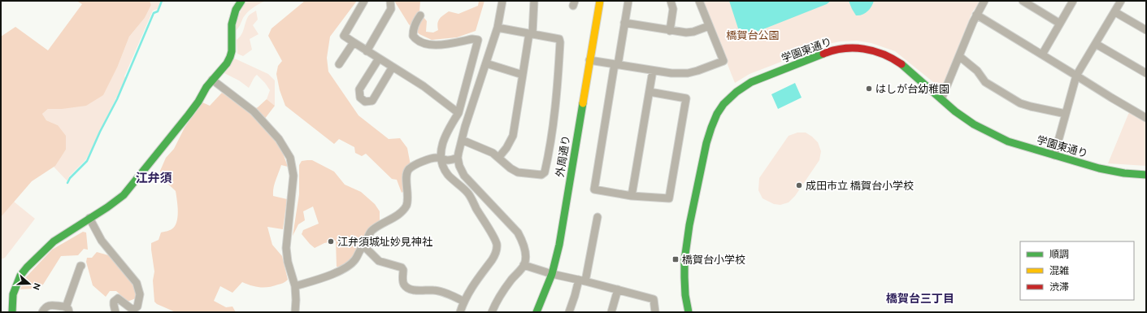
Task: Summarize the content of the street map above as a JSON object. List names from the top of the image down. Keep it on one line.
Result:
{"streets":{"street":["学園東通り","外周通り"]},"districts":["江弁須","橋賀台三丁目"],"parks":["橋賀台公園"],"places":{"other":["はしが台幼稚園","成田市立 橋賀台小学校","江弁須城址妙見神社"],"transit":["橋賀台小学校"]},"legend":["順調","混雑","渋滞"],"north":"right"}
